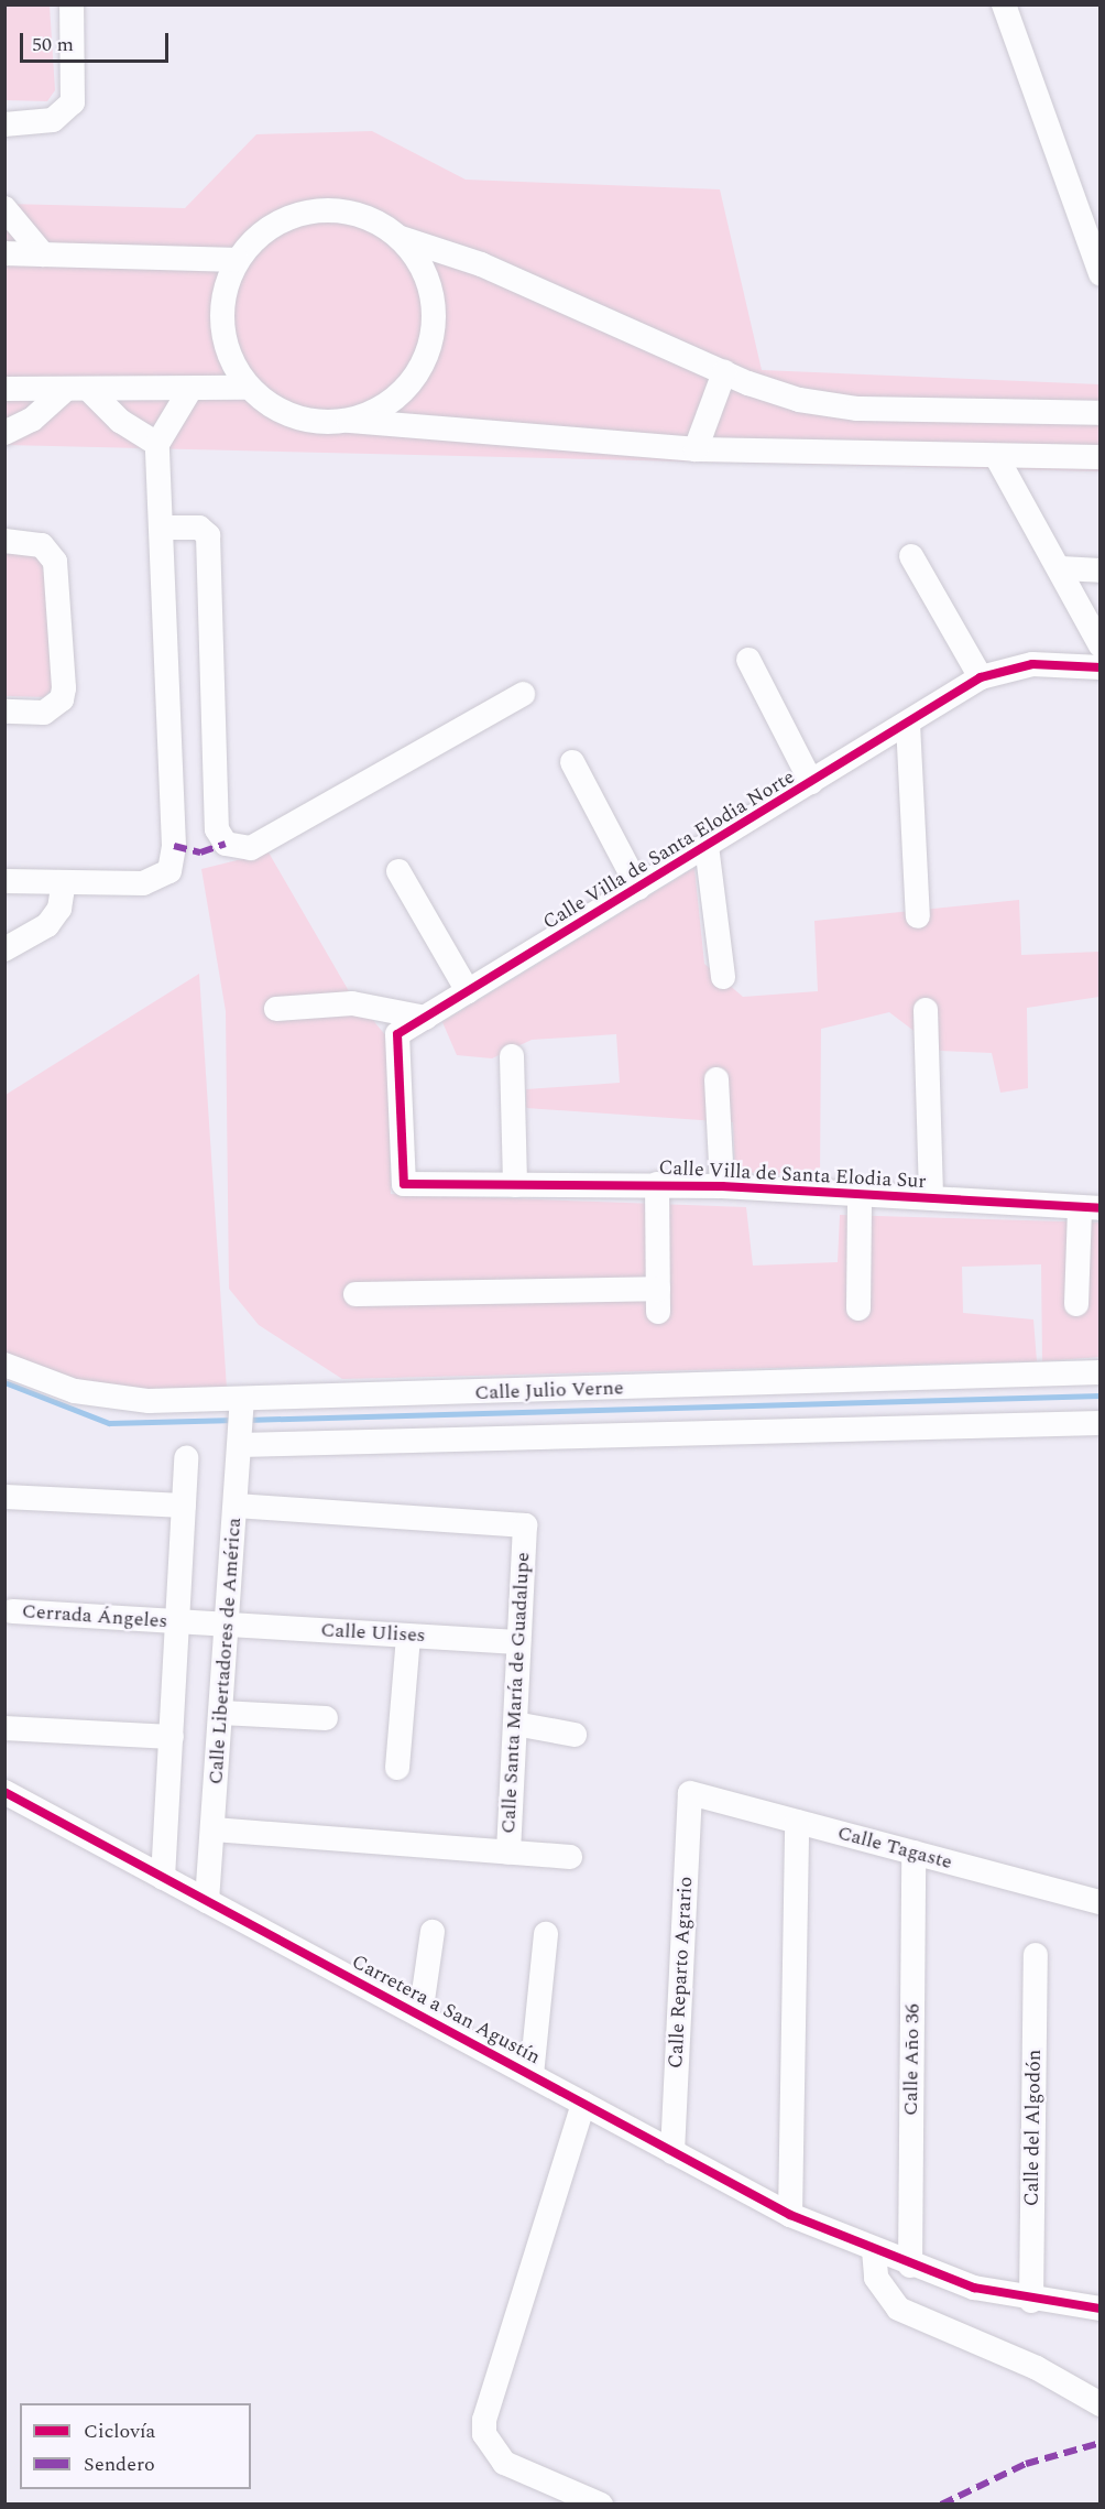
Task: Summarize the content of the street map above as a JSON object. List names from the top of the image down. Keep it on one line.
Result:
{"streets":{"street":["Calle Villa de Santa Elodia Norte","Calle Villa de Santa Elodia Sur","Calle Julio Verne","Cerrada Ángeles","Calle Ulises","Calle Libertadores de América","Calle Santa María de Guadalupe","Calle Tagaste","Calle Reparto Agrario","Carretera a San Agustín","Calle Año 36","Calle del Algodón"]},"crossings":[["Calle Villa de Santa Elodia Norte","Calle Villa de Santa Elodia Sur"],["Calle Julio Verne","Calle Libertadores de América"],["Cerrada Ángeles","Calle Ulises"],["Cerrada Ángeles","Calle Libertadores de América"],["Calle Ulises","Calle Libertadores de América"],["Calle Ulises","Calle Santa María de Guadalupe"],["Calle Libertadores de América","Calle Santa María de Guadalupe"],["Calle Libertadores de América","Carretera a San Agustín"],["Calle Tagaste","Calle Reparto Agrario"],["Calle Tagaste","Calle Año 36"],["Calle Reparto Agrario","Carretera a San Agustín"],["Carretera a San Agustín","Calle Año 36"],["Carretera a San Agustín","Calle del Algodón"]],"legend":["Ciclovía","Sendero"],"scale_bar":"50 m"}
